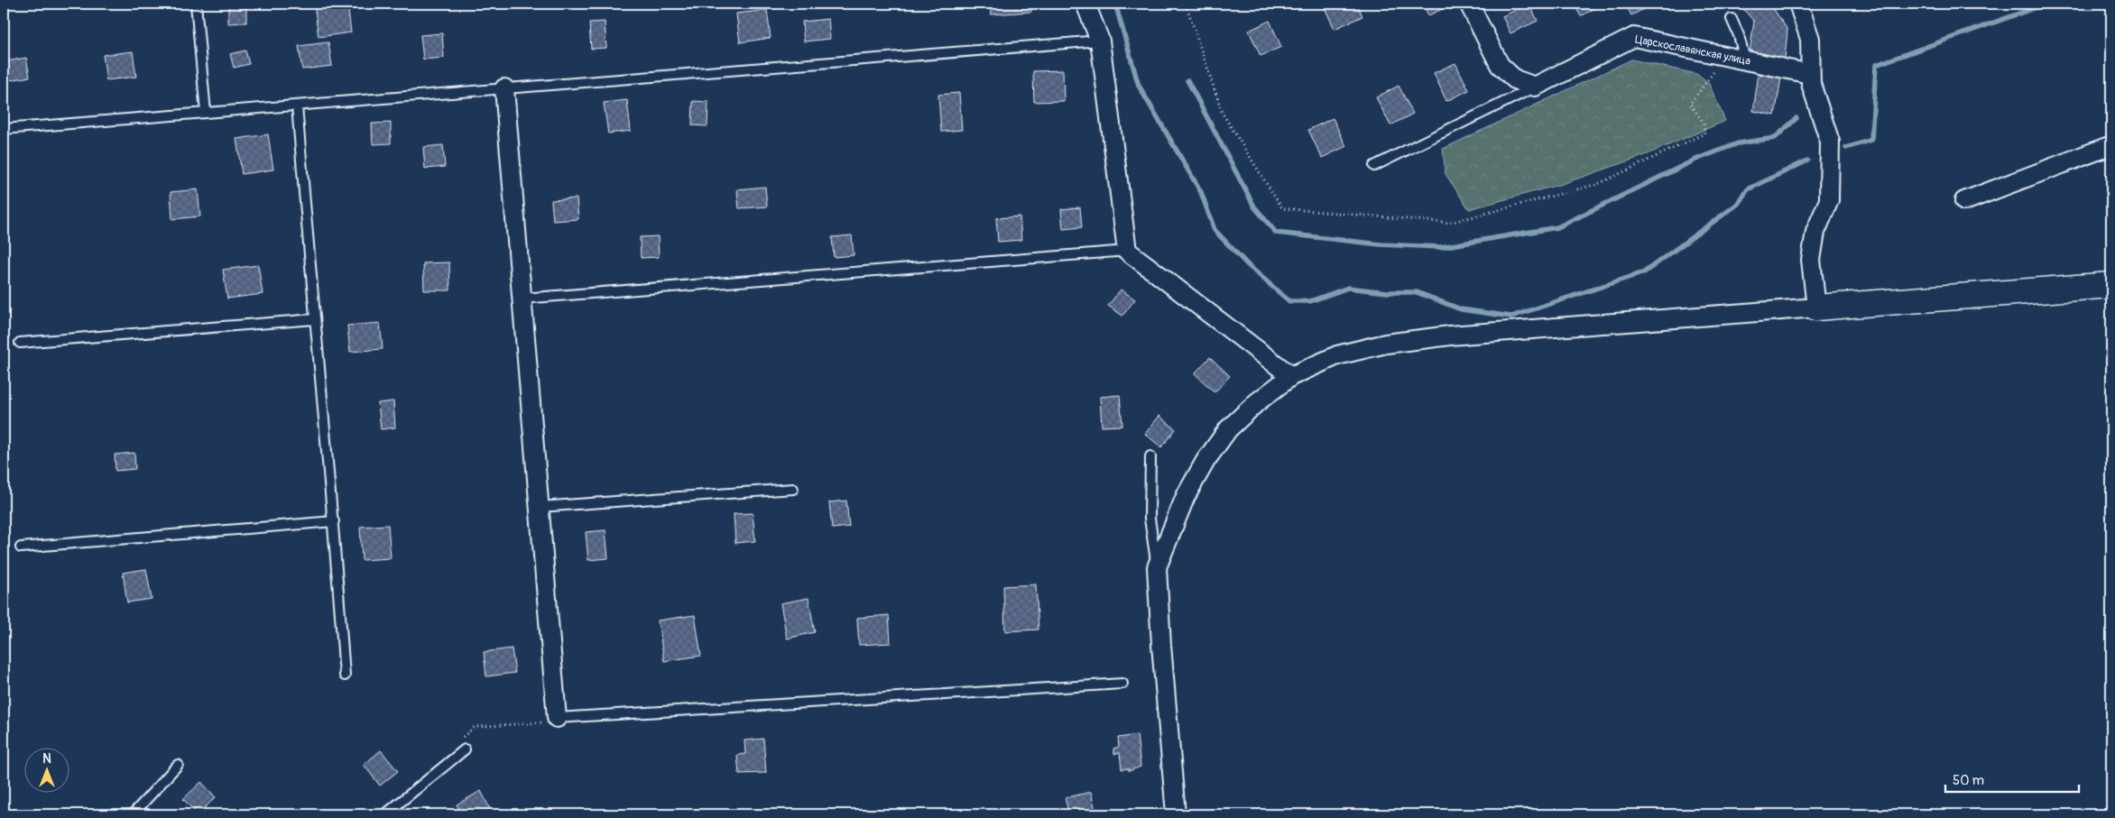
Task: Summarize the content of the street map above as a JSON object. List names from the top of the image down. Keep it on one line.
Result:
{"streets":{"street":["Царскославянская улица"]},"scale_bar":"50 m","north":"top"}
